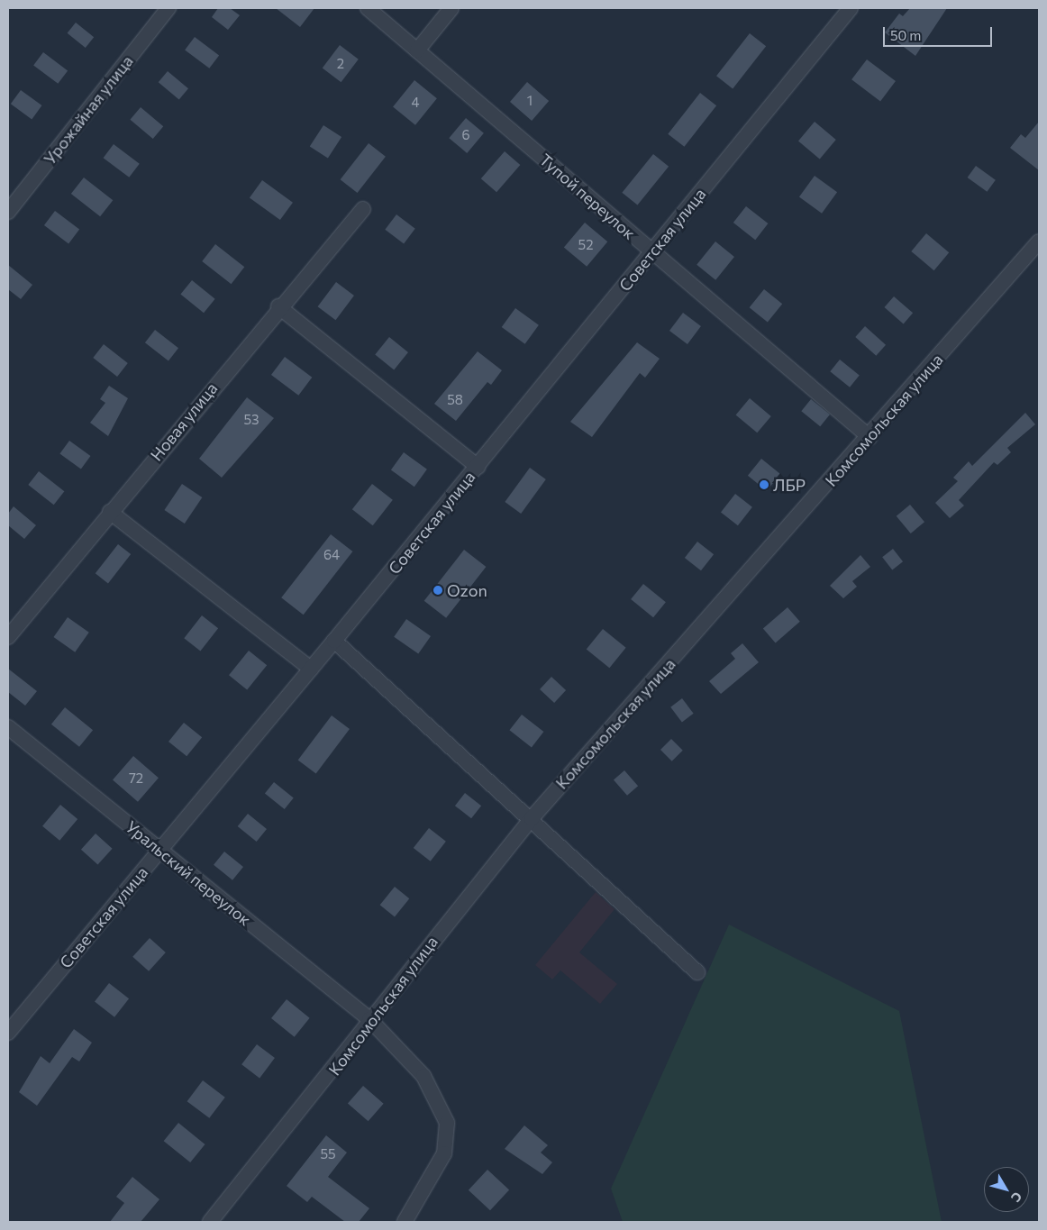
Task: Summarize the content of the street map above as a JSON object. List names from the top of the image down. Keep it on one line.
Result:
{"streets":{"street":["Урожайная улица","Тупой переулок","Советская улица","Комсомольская улица","Новая улица","Уральский переулок"]},"crossings":[["Тупой переулок","Советская улица"],["Тупой переулок","Комсомольская улица"],["Советская улица","Уральский переулок"],["Комсомольская улица","Уральский переулок"]],"places":["ЛБР","Ozon"],"house_numbers":["2","1","4","6","52","58","53","64","72","55"],"scale_bar":"50 m","north":"bottom right"}
